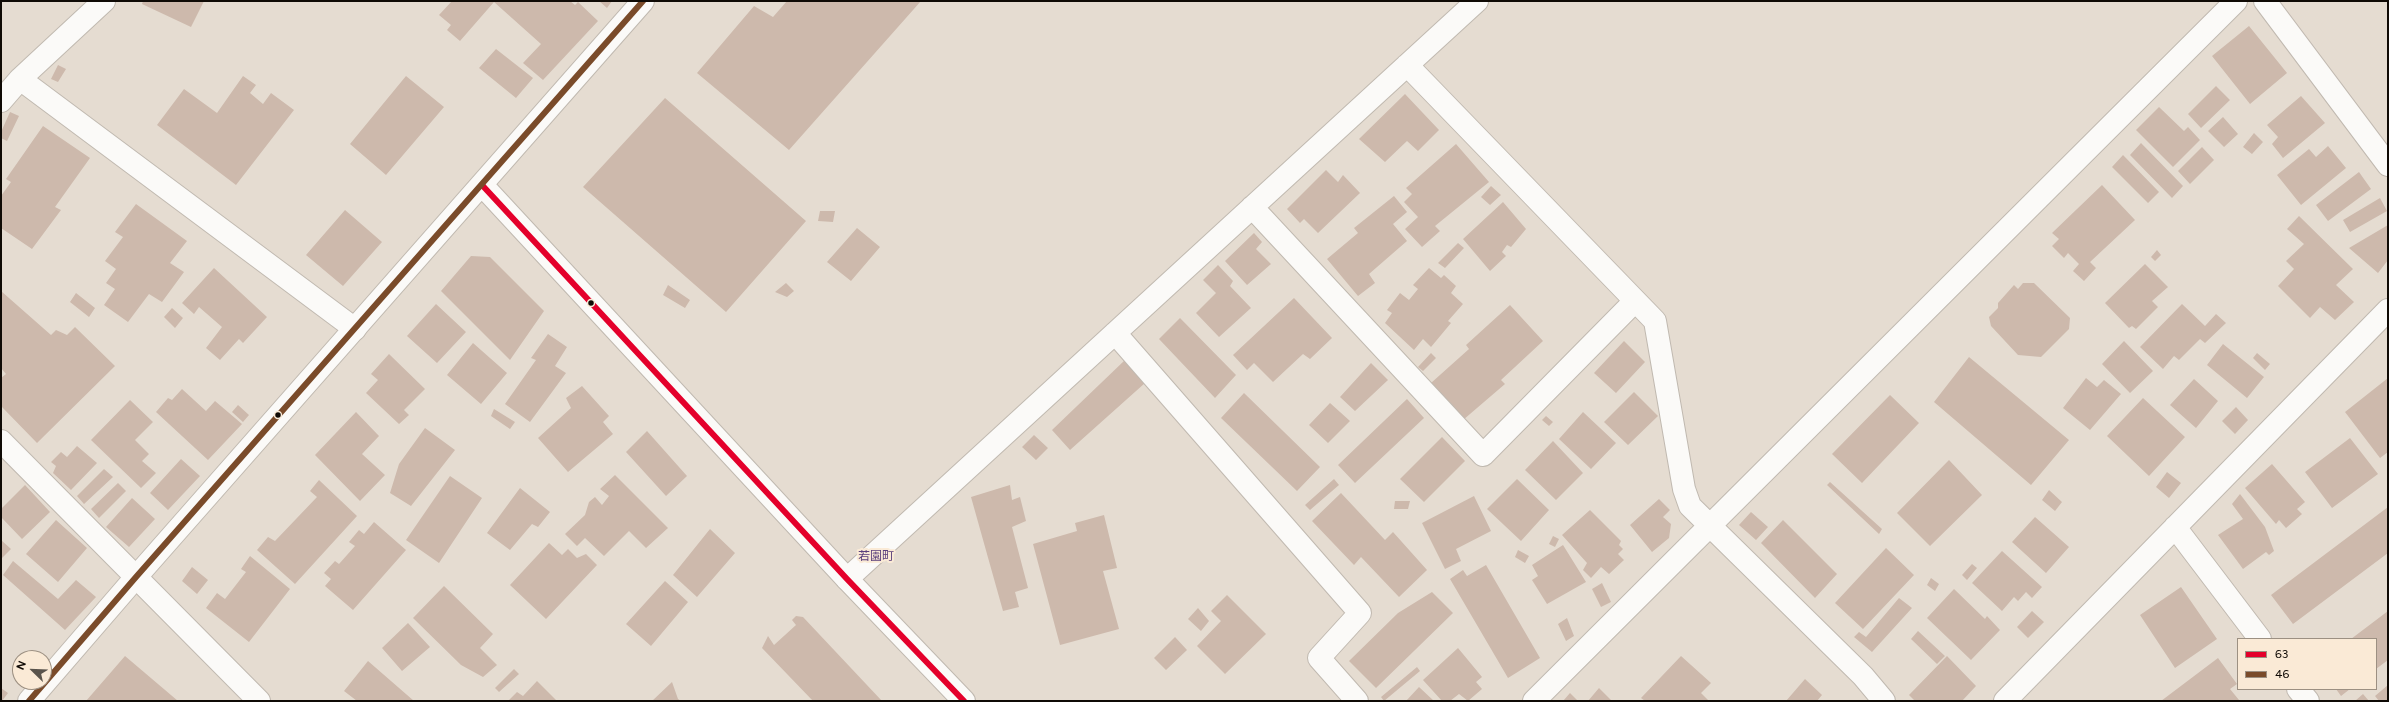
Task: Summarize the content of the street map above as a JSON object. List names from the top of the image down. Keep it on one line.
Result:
{"districts":["若園町"],"lines":["transit line 46","transit line 63"],"legend":["63","46"],"north":"top left"}
